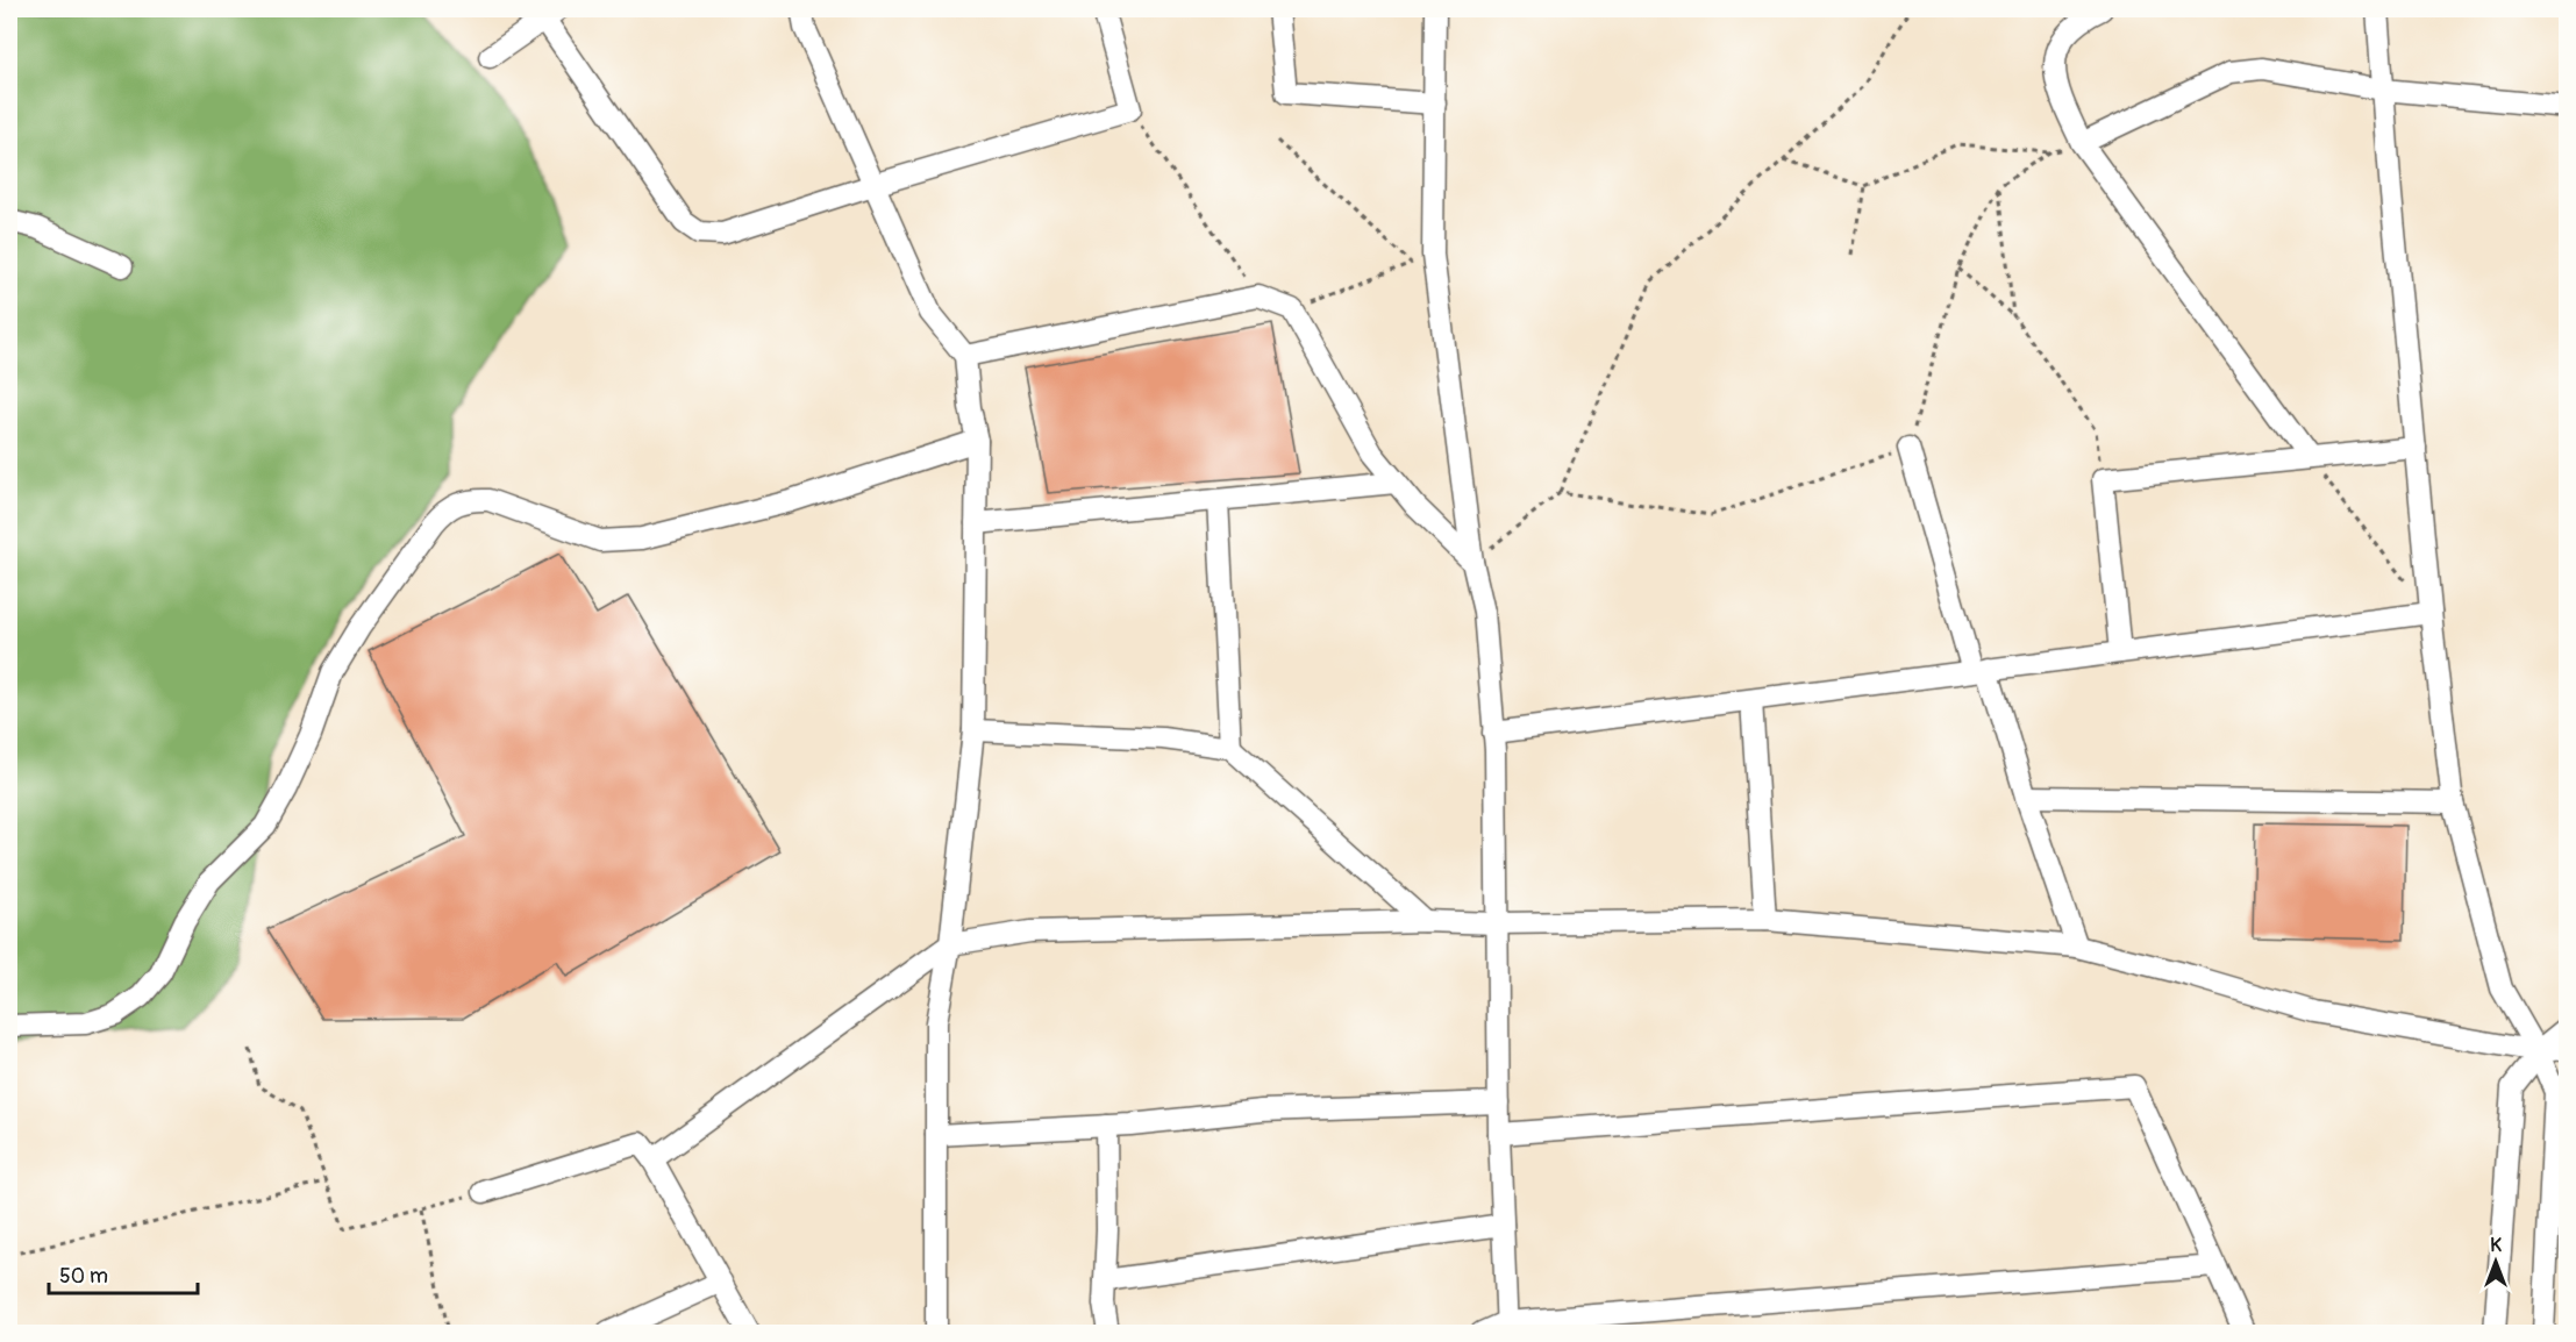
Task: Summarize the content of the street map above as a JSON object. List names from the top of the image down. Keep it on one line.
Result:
{"scale_bar":"50 m","north":"top"}
